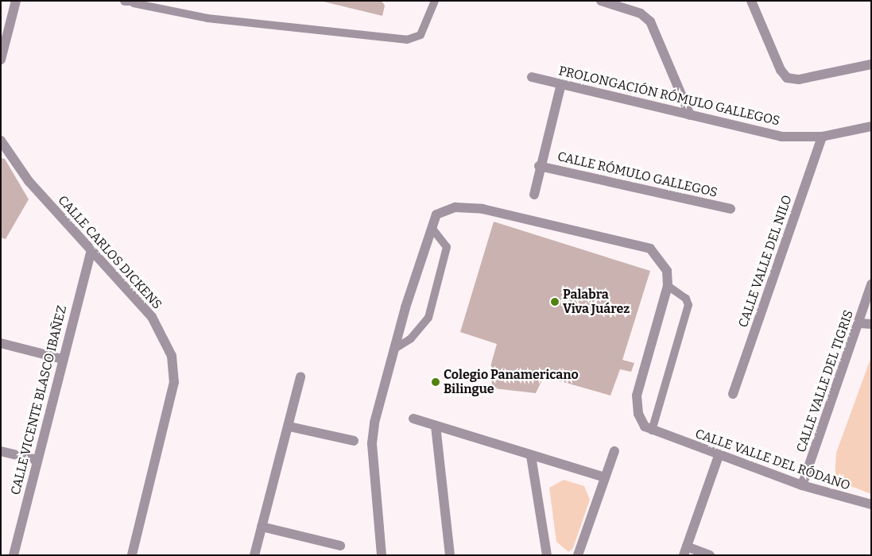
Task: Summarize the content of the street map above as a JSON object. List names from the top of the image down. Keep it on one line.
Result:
{"streets":{"street":["PROLONGACIÓN RÓMULO GALLEGOS","CALLE RÓMULO GALLEGOS","CALLE CARLOS DICKENS","CALLE VALLE DEL NILO","CALLE VALLE DEL TIGRIS","CALLE VICENTE BLASCO IBAÑEZ","CALLE VALLE DEL RÓDANO"]},"crossings":[["PROLONGACIÓN RÓMULO GALLEGOS","CALLE VALLE DEL NILO"],["CALLE CARLOS DICKENS","CALLE VICENTE BLASCO IBAÑEZ"],["CALLE VALLE DEL TIGRIS","CALLE VALLE DEL RÓDANO"]],"places":["Palabra Viva Juárez","Colegio Panamericano Bilingue"]}
